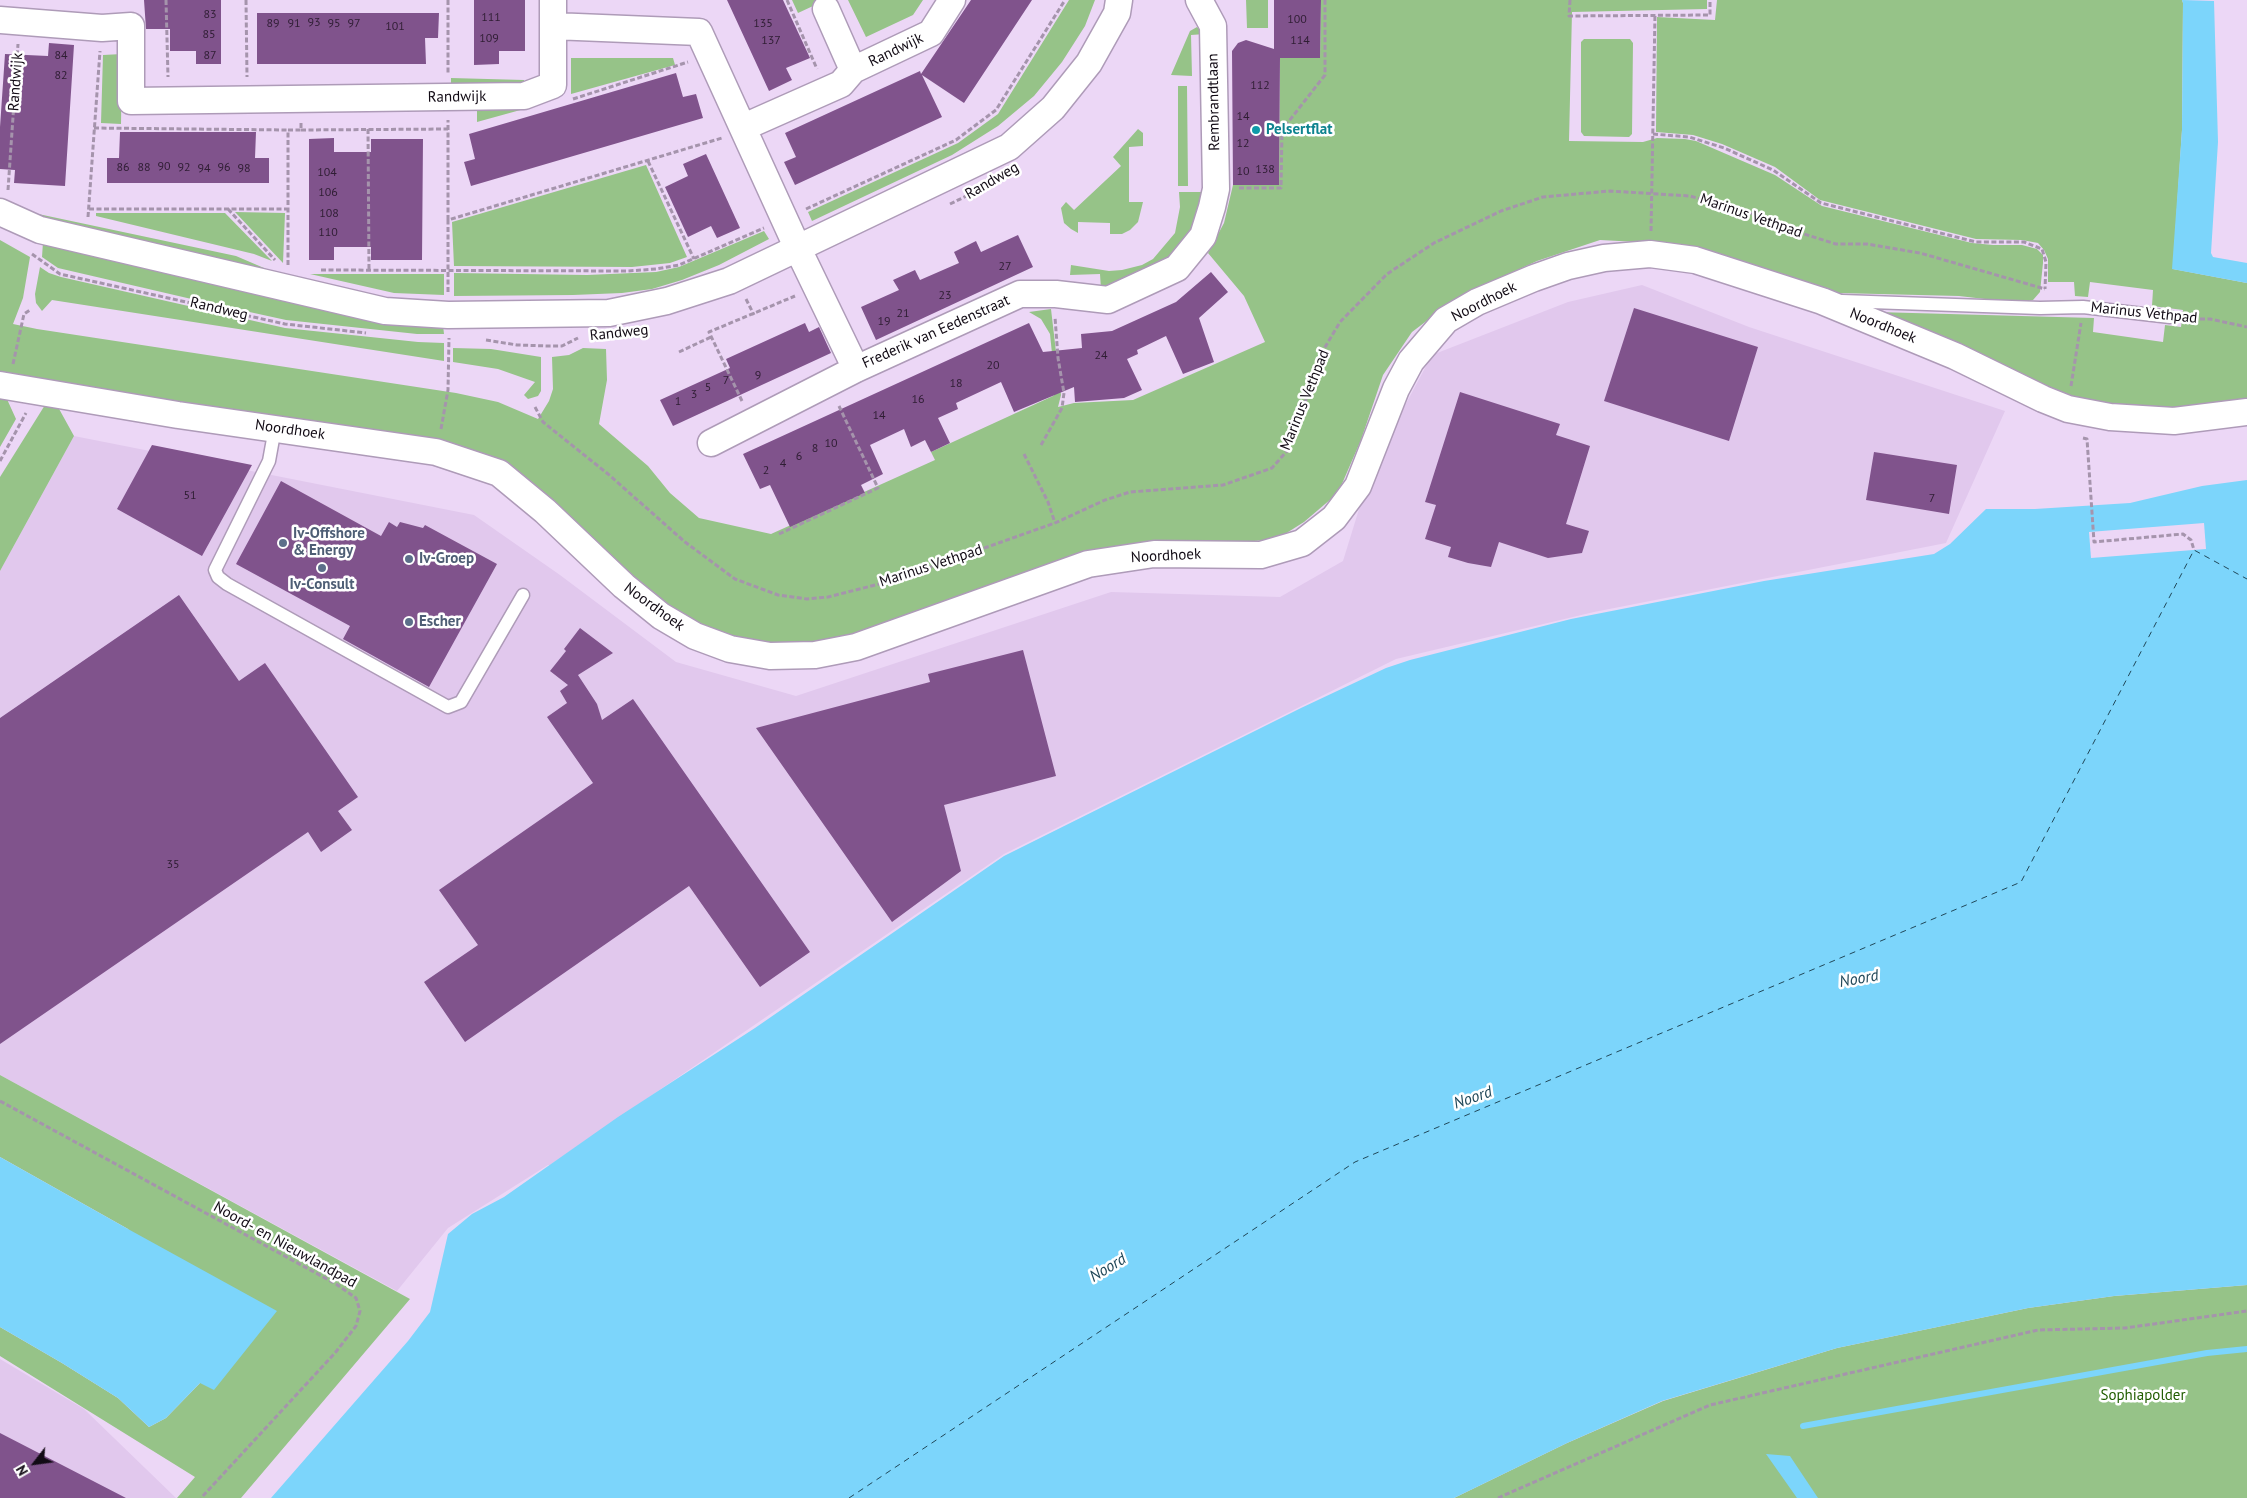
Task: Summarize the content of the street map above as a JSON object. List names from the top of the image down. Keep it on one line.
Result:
{"streets":{"street":["Randwijk","Rembrandtlaan","Randweg","Noordhoek","Frederik van Eedenstraat"],"lane":["Marinus Vethpad"],"path":["Noord- en Nieuwlandpad"]},"crossings":[["Randwijk","Randweg"],["Rembrandtlaan","Frederik van Eedenstraat"],["Randweg","Frederik van Eedenstraat"],["Marinus Vethpad","Noordhoek"]],"water":["Noord"],"parks":["Sophiapolder"],"places":["Pelsertflat","Iv-Offshore & Energy","Iv-Groep","Iv-Consult","Escher"],"house_numbers":["83","111","100","93","89","91","95","97","135","101","85","109","137","114","84","87","82","112","14","12","90","86","88","92","96","94","98","138","10","104","106","108","110","27","23","21","19","24","20","9","7","18","5","3","16","1","14","10","8","6","4","2","51","7","35"],"north":"bottom left"}
